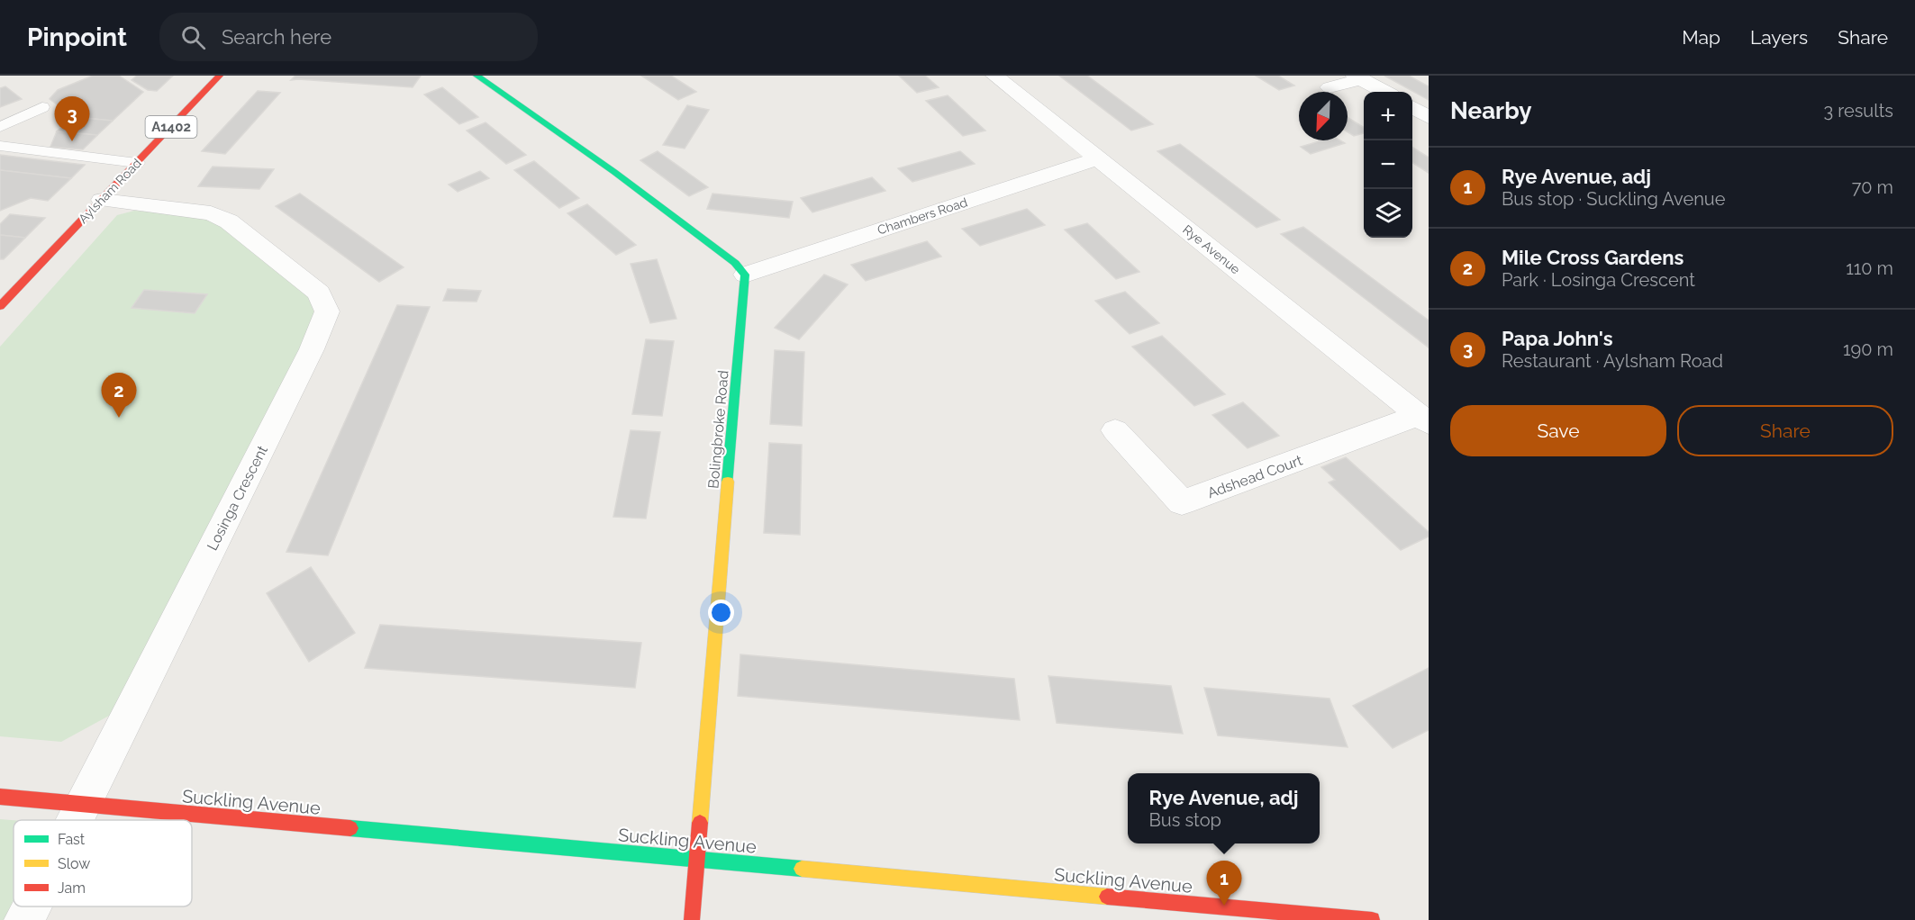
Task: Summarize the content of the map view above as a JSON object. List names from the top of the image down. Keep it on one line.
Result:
{"streets":{"street":["A1402","Aylsham Road","Chambers Road","Rye Avenue","Bolingbroke Road","Adshead Court","Losinga Crescent","Suckling Avenue"]},"crossings":[["Aylsham Road","Losinga Crescent"],["Chambers Road","Rye Avenue"],["Chambers Road","Bolingbroke Road"],["Rye Avenue","Adshead Court"],["Bolingbroke Road","Suckling Avenue"],["Losinga Crescent","Suckling Avenue"]],"legend":["Fast","Slow","Jam"],"north":"bottom left","page":{"header":"Pinpoint","search":"Search here","nav":["Map","Layers","Share"],"heading":["Nearby","3 results"],"map_buttons":["+","−"],"pins":["3","2","1"],"list":[{"mark":"1","name":"Rye Avenue, adj","note":"Bus stop · Suckling Avenue","value":"70 m"},{"mark":"2","name":"Mile Cross Gardens","note":"Park · Losinga Crescent","value":"110 m"},{"mark":"3","name":"Papa John's","note":"Restaurant · Aylsham Road","value":"190 m"}],"buttons":["Save","Share"],"popup":["Rye Avenue, adj","Bus stop"]}}
